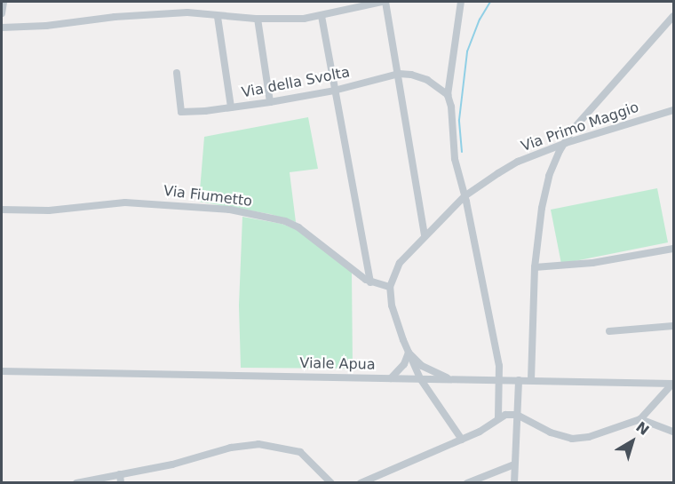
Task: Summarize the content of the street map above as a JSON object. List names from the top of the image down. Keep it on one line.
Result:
{"streets":{"street":["Via della Svolta","Via Primo Maggio","Via Fiumetto","Viale Apua"]},"crossings":[["Via Primo Maggio","Via Fiumetto"]],"north":"top right"}
